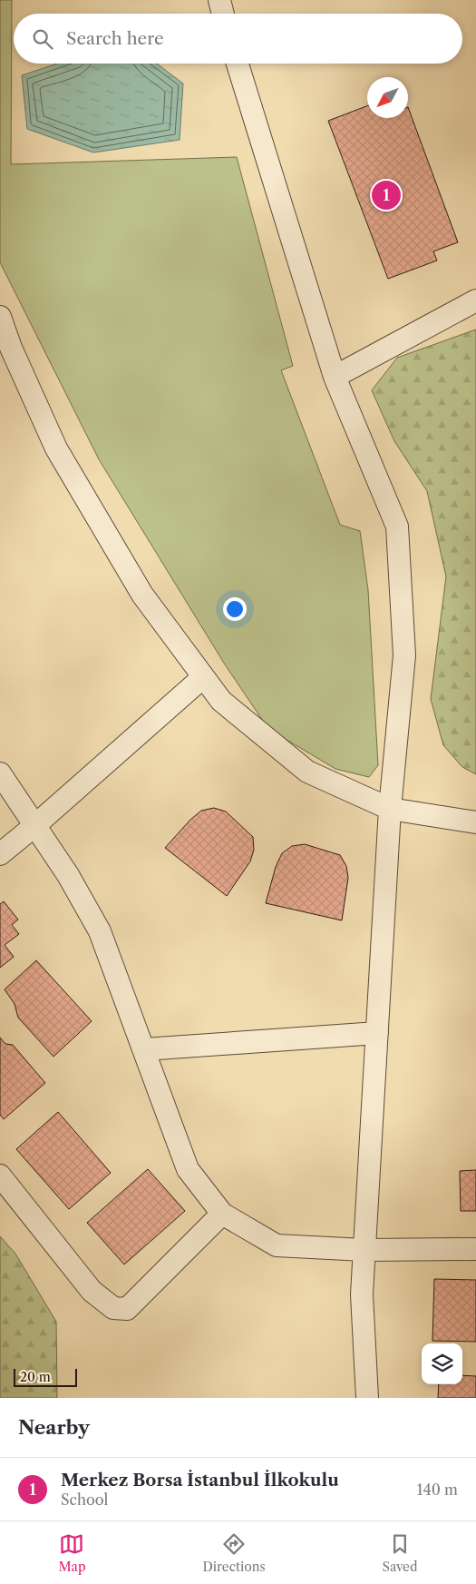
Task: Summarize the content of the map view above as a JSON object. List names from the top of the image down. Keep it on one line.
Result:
{"scale_bar":"20 m","north":"bottom left","page":{"search":"Search here","pins":"1","scale":"20 m","heading":"Nearby","list":[{"mark":"1","name":"Merkez Borsa İstanbul İlkokulu","note":"School","value":"140 m"}],"nav":["Map","Directions","Saved"]}}
